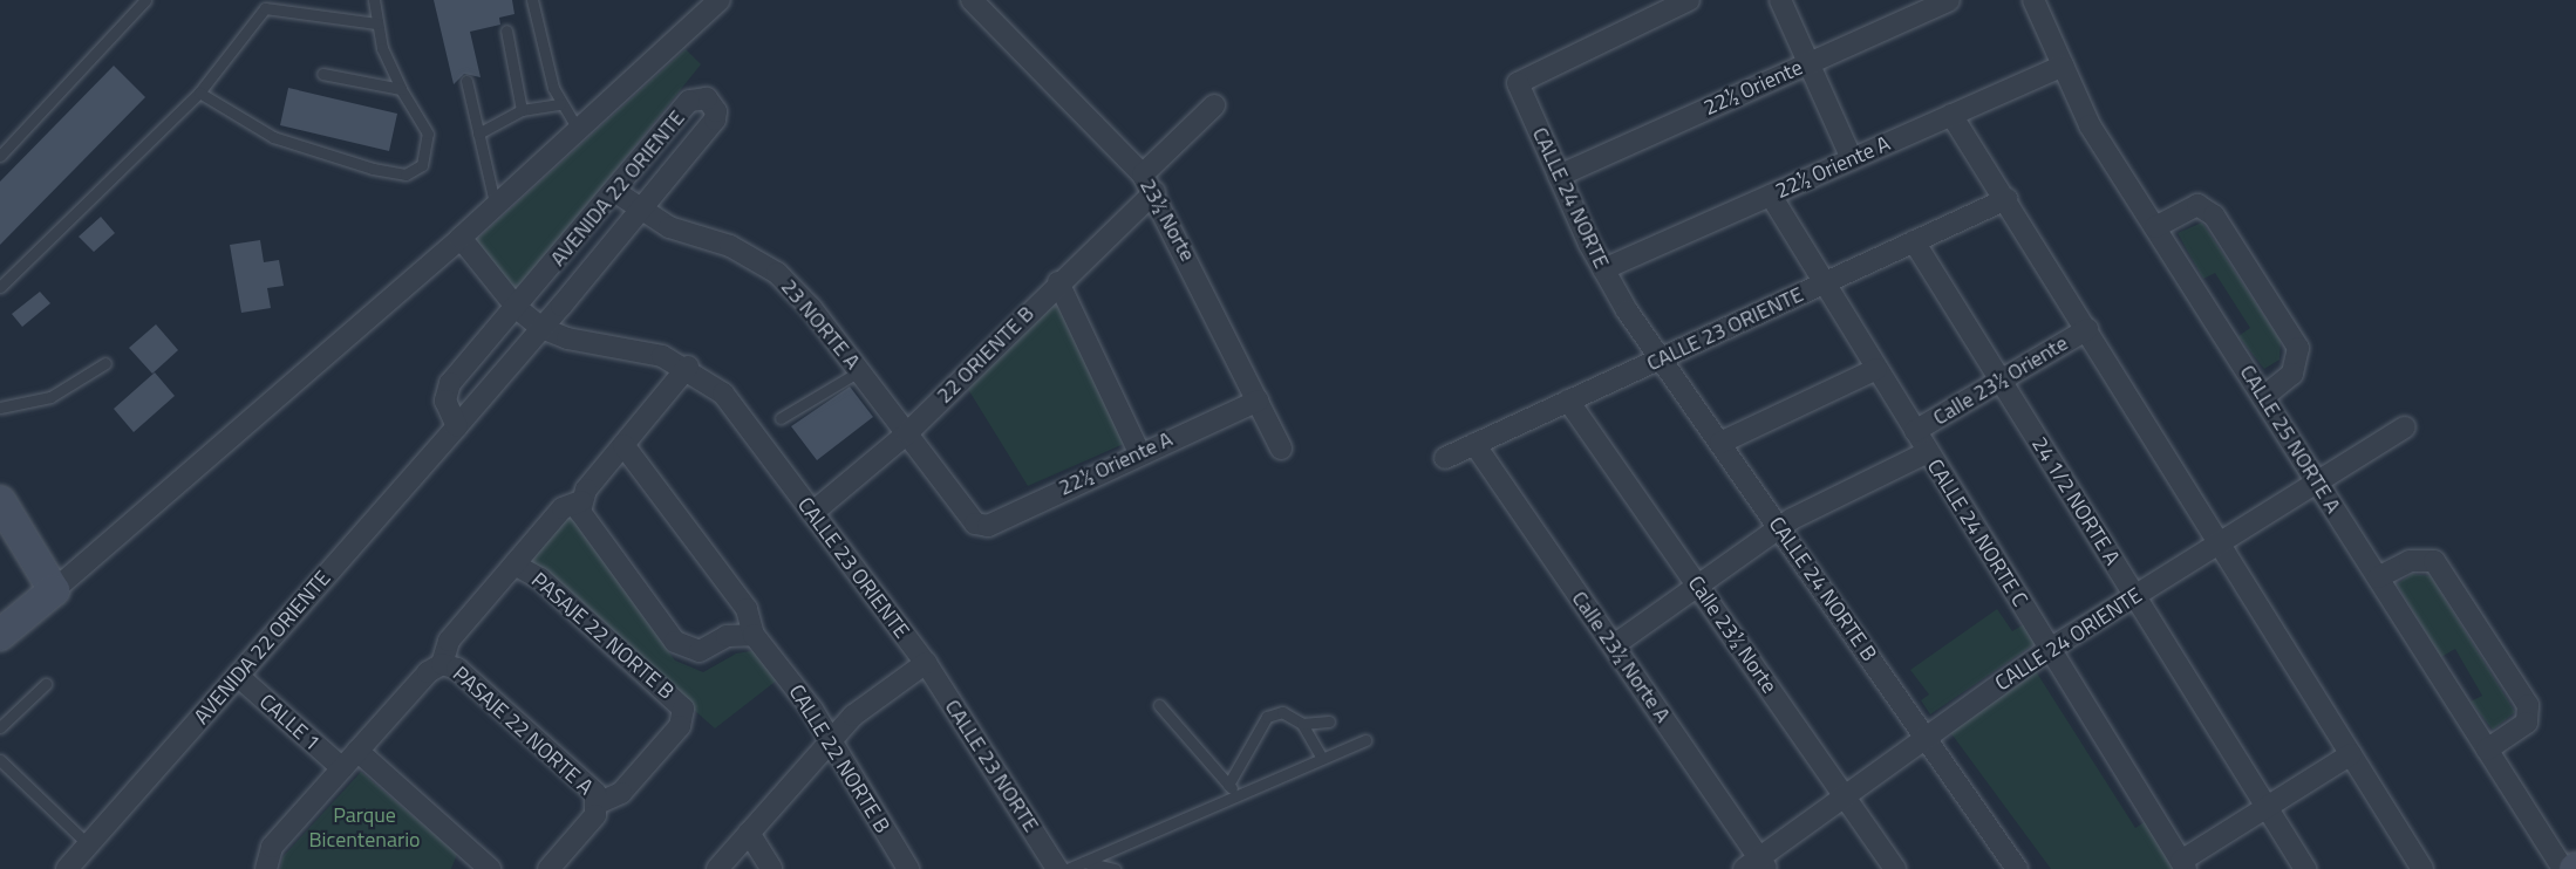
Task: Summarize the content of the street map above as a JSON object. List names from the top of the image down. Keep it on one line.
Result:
{"streets":{"street":["22½ Oriente","22½ Oriente A","AVENIDA 22 ORIENTE","CALLE 24 NORTE","23½ Norte","23 NORTE A","CALLE 23 ORIENTE","22 ORIENTE B","Calle 23½ Oriente","CALLE 25 NORTE A","24 1/2 NORTE A","CALLE 24 NORTE C","CALLE 24 NORTE B","Calle 23½ Norte","PASAJE 22 NORTE B","CALLE 24 ORIENTE","Calle 23½ Norte A","CALLE 1","PASAJE 22 NORTE A","CALLE 22 NORTE B","CALLE 23 NORTE"]},"crossings":[["22½ Oriente","CALLE 24 NORTE"],["22½ Oriente A","CALLE 24 NORTE"],["22½ Oriente A","23½ Norte"],["22½ Oriente A","23 NORTE A"],["22½ Oriente A","CALLE 25 NORTE A"],["22½ Oriente A","CALLE 24 NORTE C"],["AVENIDA 22 ORIENTE","23 NORTE A"],["AVENIDA 22 ORIENTE","CALLE 23 ORIENTE"],["AVENIDA 22 ORIENTE","CALLE 1"],["CALLE 24 NORTE","CALLE 24 NORTE B"],["23½ Norte","22 ORIENTE B"],["23 NORTE A","22 ORIENTE B"],["CALLE 23 ORIENTE","22 ORIENTE B"],["CALLE 23 ORIENTE","24 1/2 NORTE A"],["CALLE 23 ORIENTE","CALLE 24 NORTE C"],["CALLE 23 ORIENTE","CALLE 24 NORTE B"],["CALLE 23 ORIENTE","Calle 23½ Norte"],["CALLE 23 ORIENTE","Calle 23½ Norte A"],["CALLE 23 ORIENTE","CALLE 23 NORTE"],["Calle 23½ Oriente","24 1/2 NORTE A"],["Calle 23½ Oriente","CALLE 24 NORTE C"],["Calle 23½ Oriente","CALLE 24 NORTE B"],["Calle 23½ Oriente","Calle 23½ Norte"],["Calle 23½ Oriente","Calle 23½ Norte A"],["CALLE 25 NORTE A","CALLE 24 ORIENTE"],["24 1/2 NORTE A","CALLE 24 ORIENTE"],["CALLE 24 NORTE C","CALLE 24 ORIENTE"],["CALLE 24 NORTE B","CALLE 24 ORIENTE"],["Calle 23½ Norte","CALLE 24 ORIENTE"],["PASAJE 22 NORTE B","PASAJE 22 NORTE A"],["CALLE 24 ORIENTE","Calle 23½ Norte A"]],"parks":["Parque Bicentenario"]}
